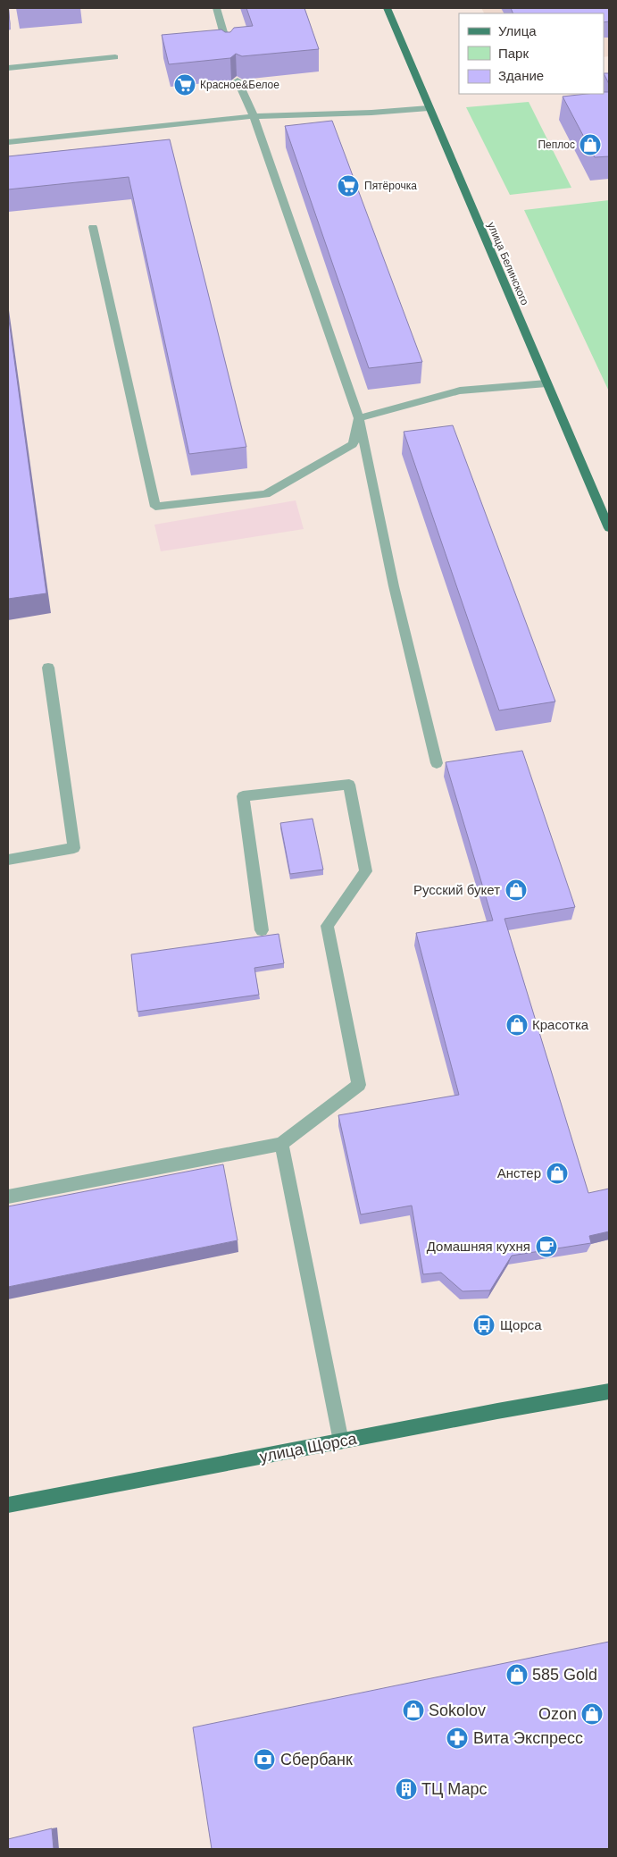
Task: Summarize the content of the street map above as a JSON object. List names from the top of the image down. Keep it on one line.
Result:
{"streets":{"main road":["улица Белинского","улица Щорса"]},"places":{"supermarket":["Красное&Белое","Пятёрочка"],"shop":["Пеплос","Русский букет","Красотка","Анстер","585 Gold","Sokolov","Ozon"],"cafe":["Домашняя кухня"],"bus stop":["Щорса"],"pharmacy":["Вита Экспресс"],"bank":["Сбербанк"],"building":["ТЦ Марс"]},"legend":["Улица","Парк","Здание"]}
